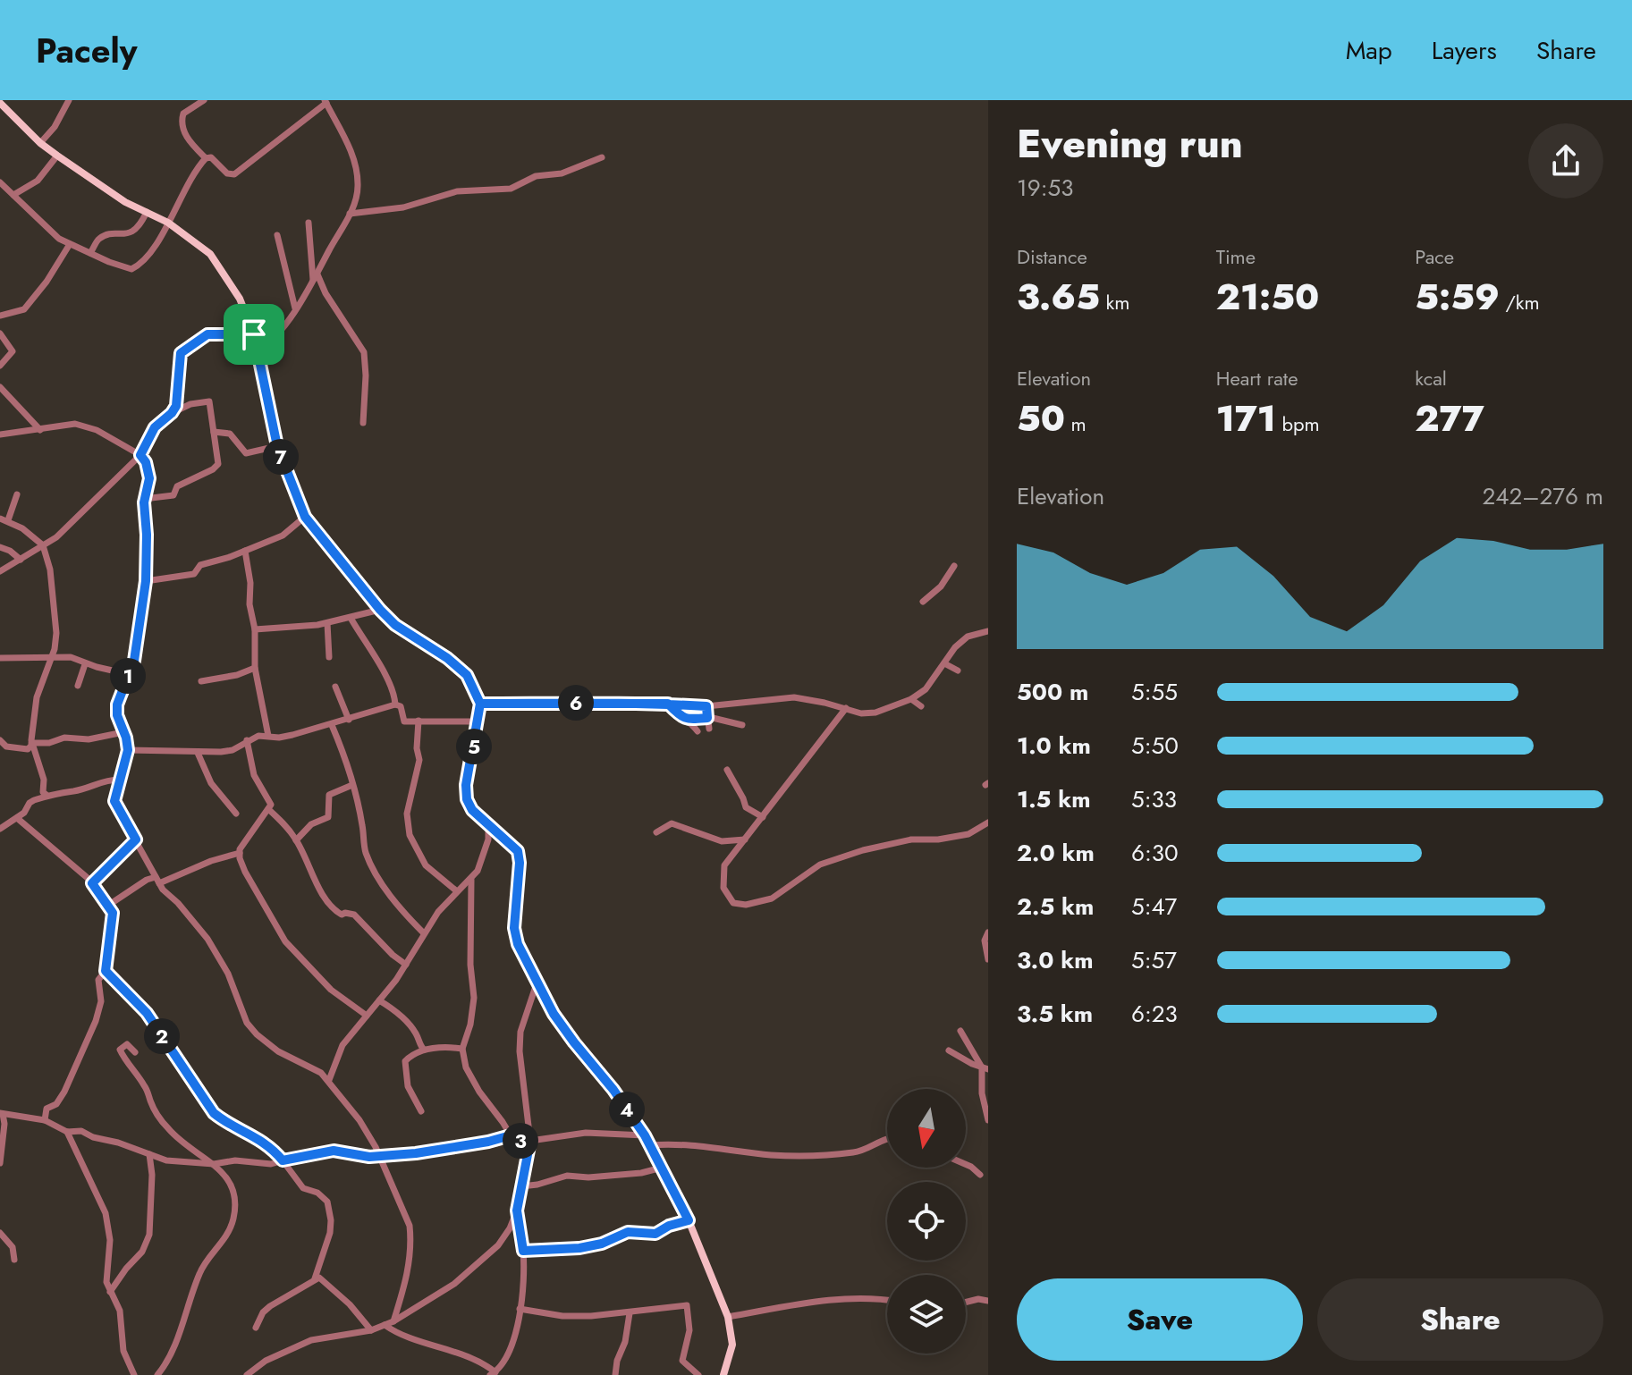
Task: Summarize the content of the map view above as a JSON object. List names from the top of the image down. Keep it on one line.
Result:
{"north":"bottom","page":{"header":"Pacely","nav":["Map","Layers","Share"],"heading":["Evening run","19:53"],"stats":[["Distance","3.65 km"],["Time","21:50"],["Pace","5:59 /km"],["Elevation","50 m"],["Heart rate","171 bpm"],["kcal","277"]],"pins":["7","1","6","5","2","4","3"],"chart":["Elevation","242–276 m"],"list":[{"name":"500 m","note":"5:55"},{"name":"1.0 km","note":"5:50"},{"name":"1.5 km","note":"5:33"},{"name":"2.0 km","note":"6:30"},{"name":"2.5 km","note":"5:47"},{"name":"3.0 km","note":"5:57"},{"name":"3.5 km","note":"6:23"}],"buttons":["Save","Share"]}}
